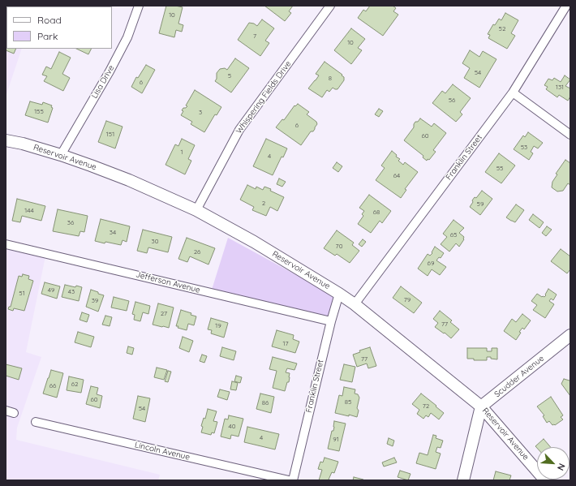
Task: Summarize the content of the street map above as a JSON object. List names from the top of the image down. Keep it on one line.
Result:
{"streets":{"main road":["Reservoir Avenue","Scudder Avenue"],"street":["Lisa Drive","Whispering Fields Drive","Franklin Street","Jefferson Avenue","Lincoln Avenue"]},"crossings":[["Lisa Drive","Reservoir Avenue"],["Whispering Fields Drive","Reservoir Avenue"],["Reservoir Avenue","Franklin Street"],["Reservoir Avenue","Scudder Avenue"],["Franklin Street","Jefferson Avenue"]],"house_numbers":["10","52","7","10","54","5","8","6","131","56","155","3","6","151","60","53","1","4","55","64","2","59","144","68","36","34","65","30","70","26","69","49","43","51","79","39","27","77","19","17","77","62","66","60","85","86","72","54","40","4","91"],"legend":["Road","Park"],"north":"bottom right"}
